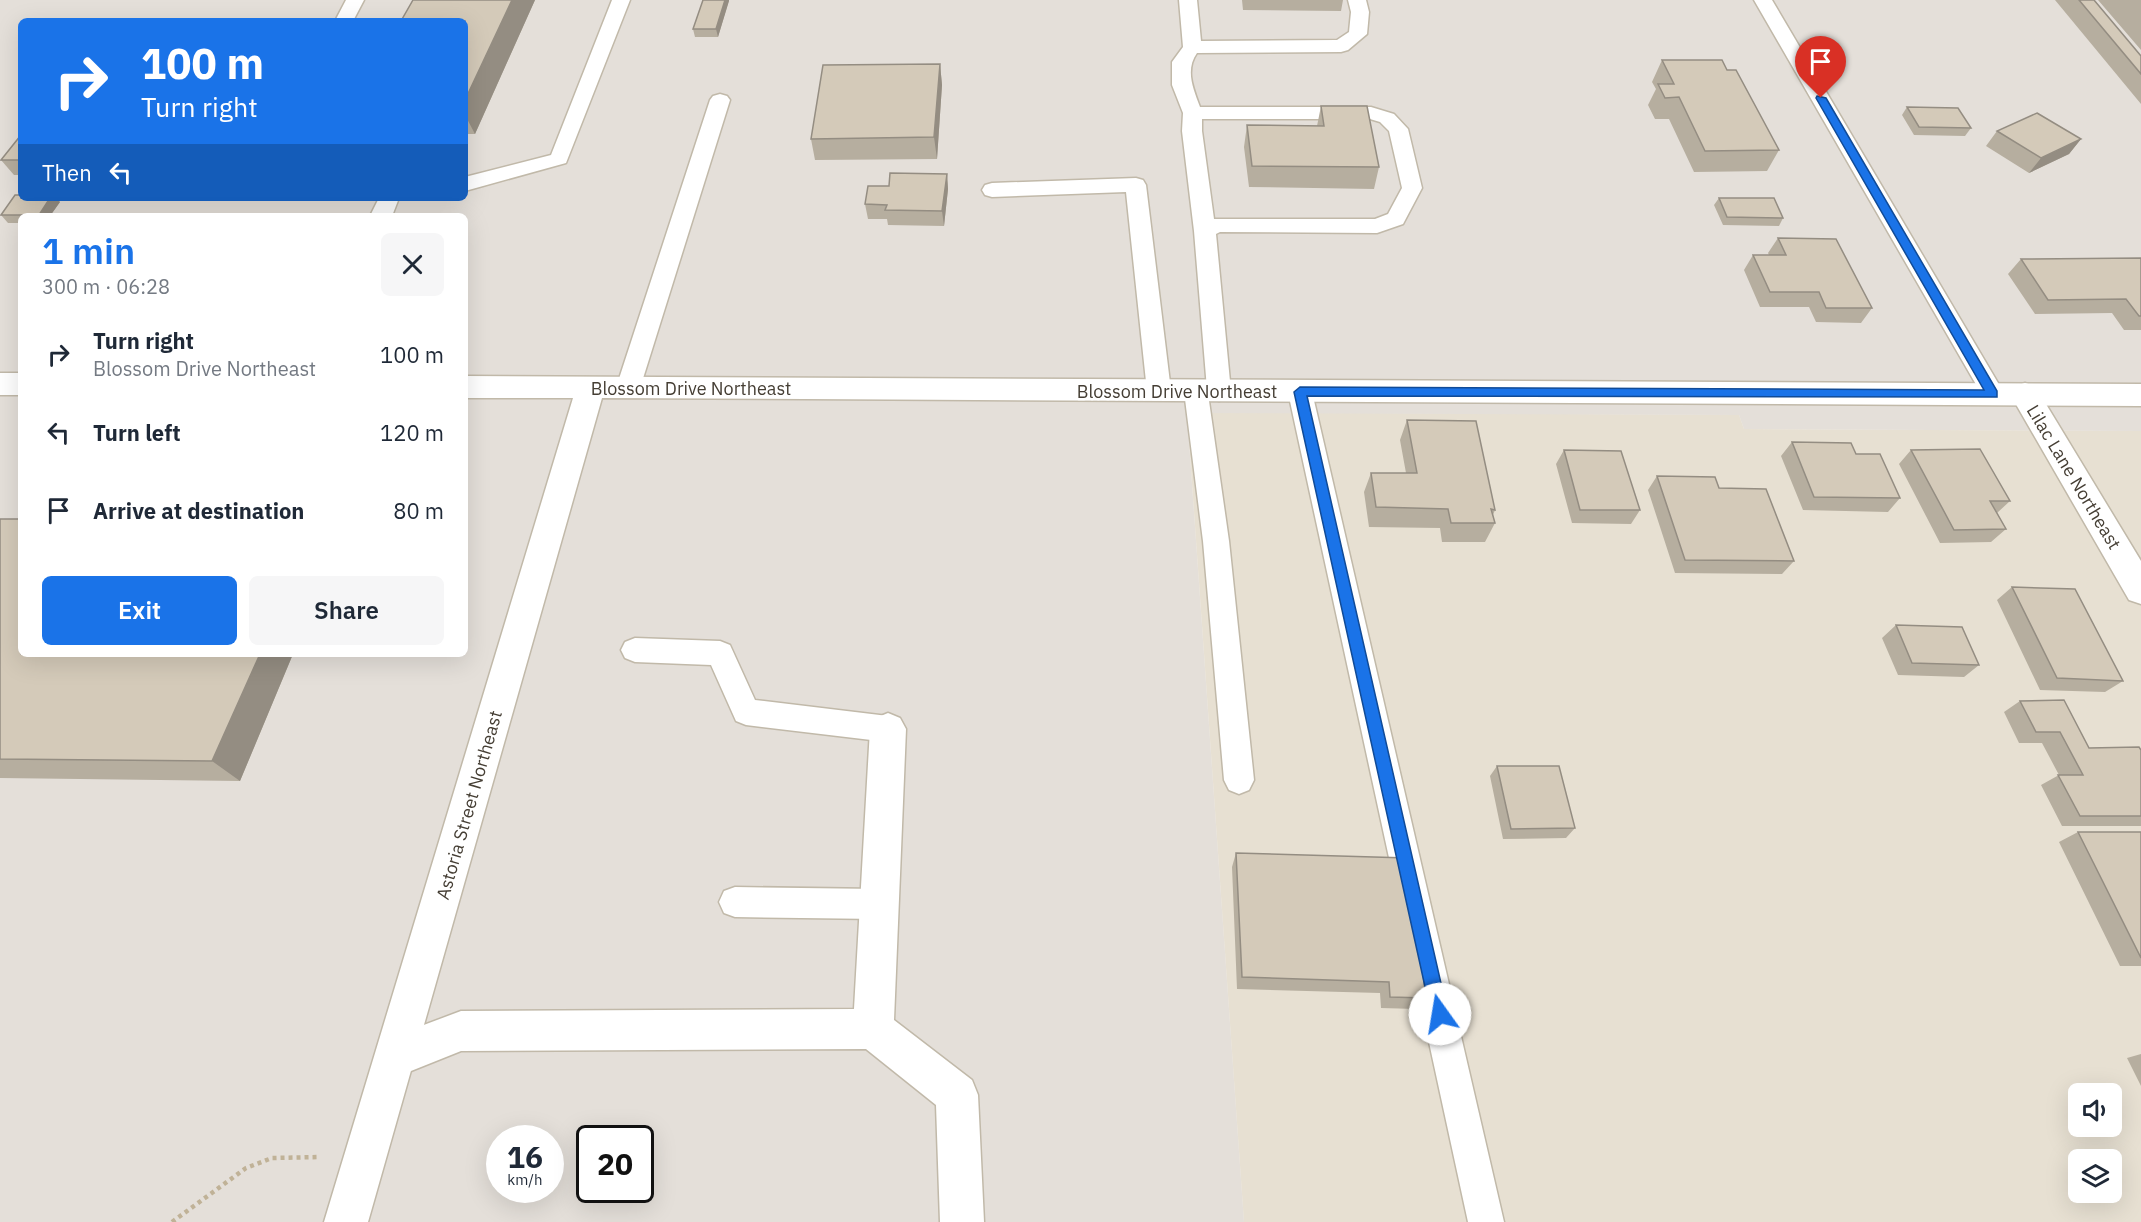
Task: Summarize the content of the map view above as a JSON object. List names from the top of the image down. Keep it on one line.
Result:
{"streets":{"street":["Blossom Drive Northeast","Lilac Lane Northeast","Astoria Street Northeast"]},"crossings":[["Blossom Drive Northeast","Lilac Lane Northeast"],["Blossom Drive Northeast","Astoria Street Northeast"]],"page":{"turn":["100 m","Turn right"],"then":"Then","heading":["1 min","300 m · 06:28"],"list":[{"name":"Turn right","note":"Blossom Drive Northeast","value":"100 m"},{"name":"Turn left","value":"120 m"},{"name":"Arrive at destination","value":"80 m"}],"buttons":["Exit","Share"],"speed":"16 km/h","limit":"20"}}
